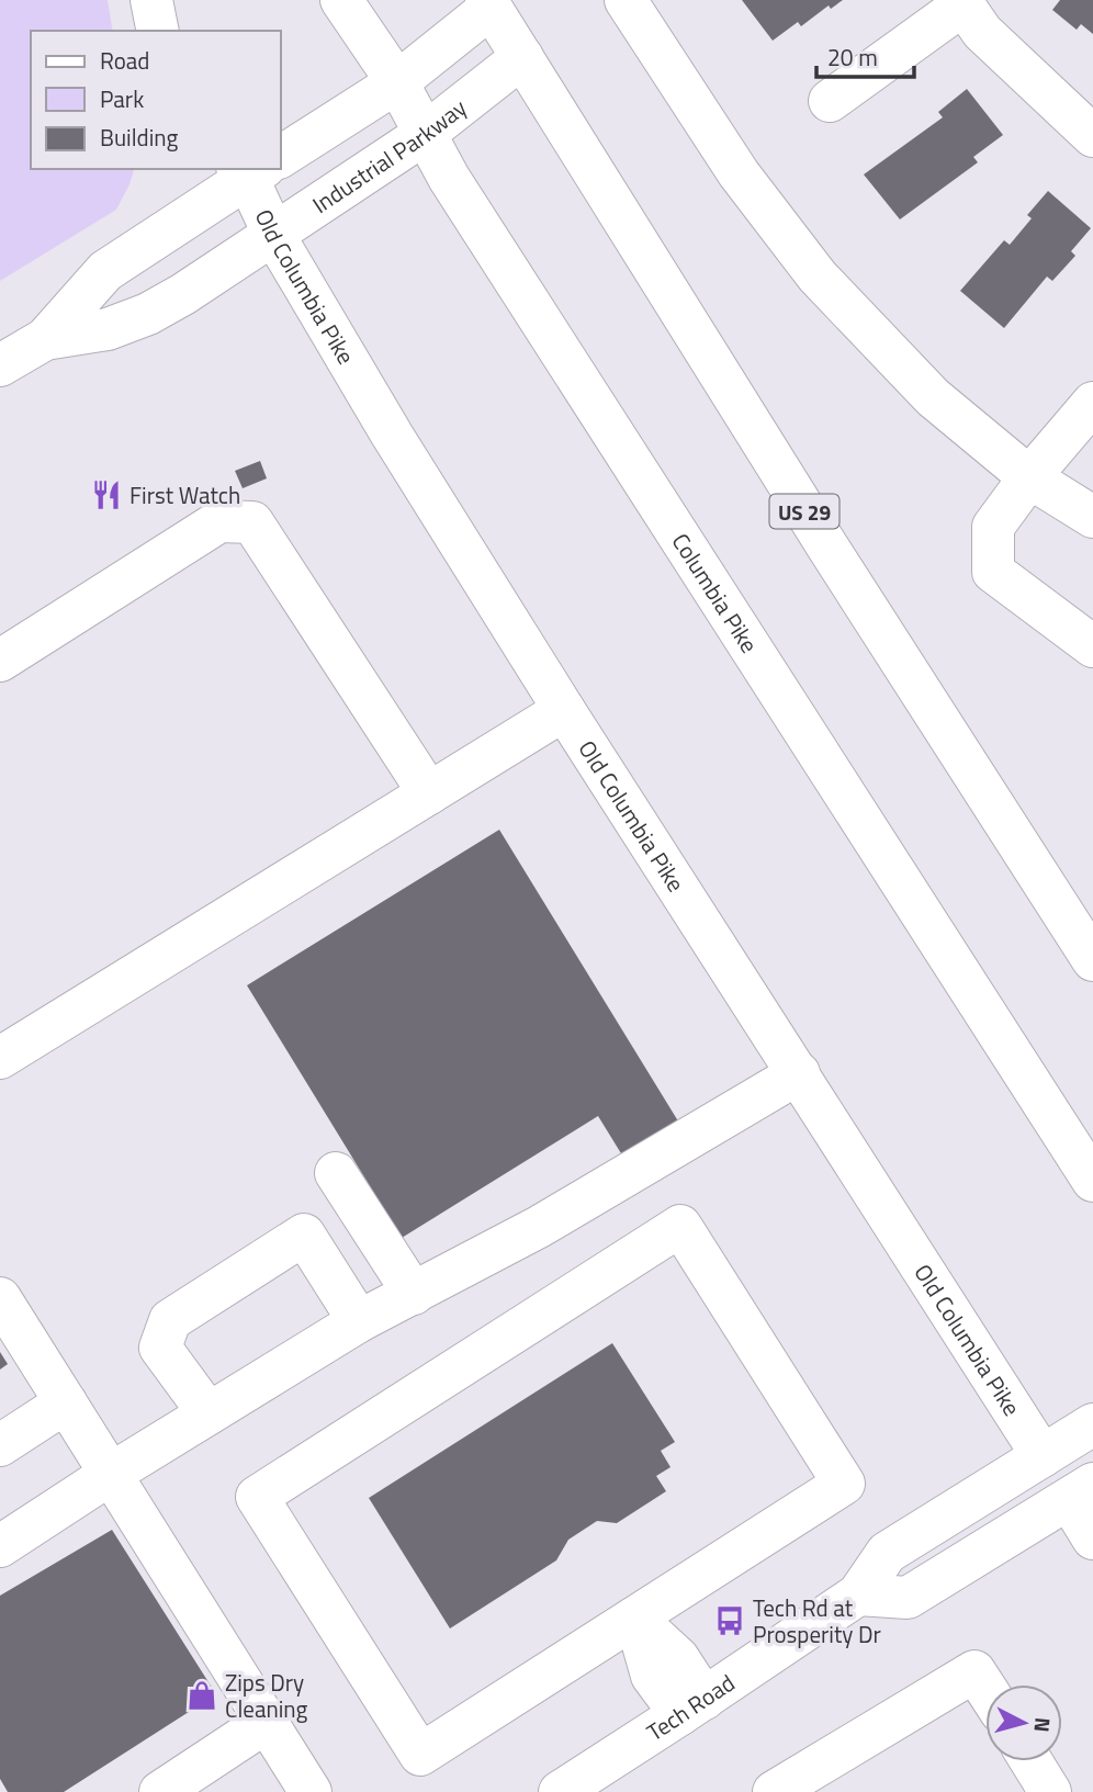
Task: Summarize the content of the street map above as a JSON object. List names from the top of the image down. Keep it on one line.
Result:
{"streets":{"main road":["Industrial Parkway","Old Columbia Pike","US 29","Columbia Pike","Tech Road"]},"crossings":[["Industrial Parkway","Old Columbia Pike"],["Industrial Parkway","US 29"],["Industrial Parkway","Columbia Pike"],["Old Columbia Pike","Tech Road"]],"places":{"restaurant":["First Watch"],"bus stop":["Tech Rd at Prosperity Dr"],"shop":["Zips Dry Cleaning"]},"legend":["Road","Park","Building"],"scale_bar":"20 m","north":"right"}
